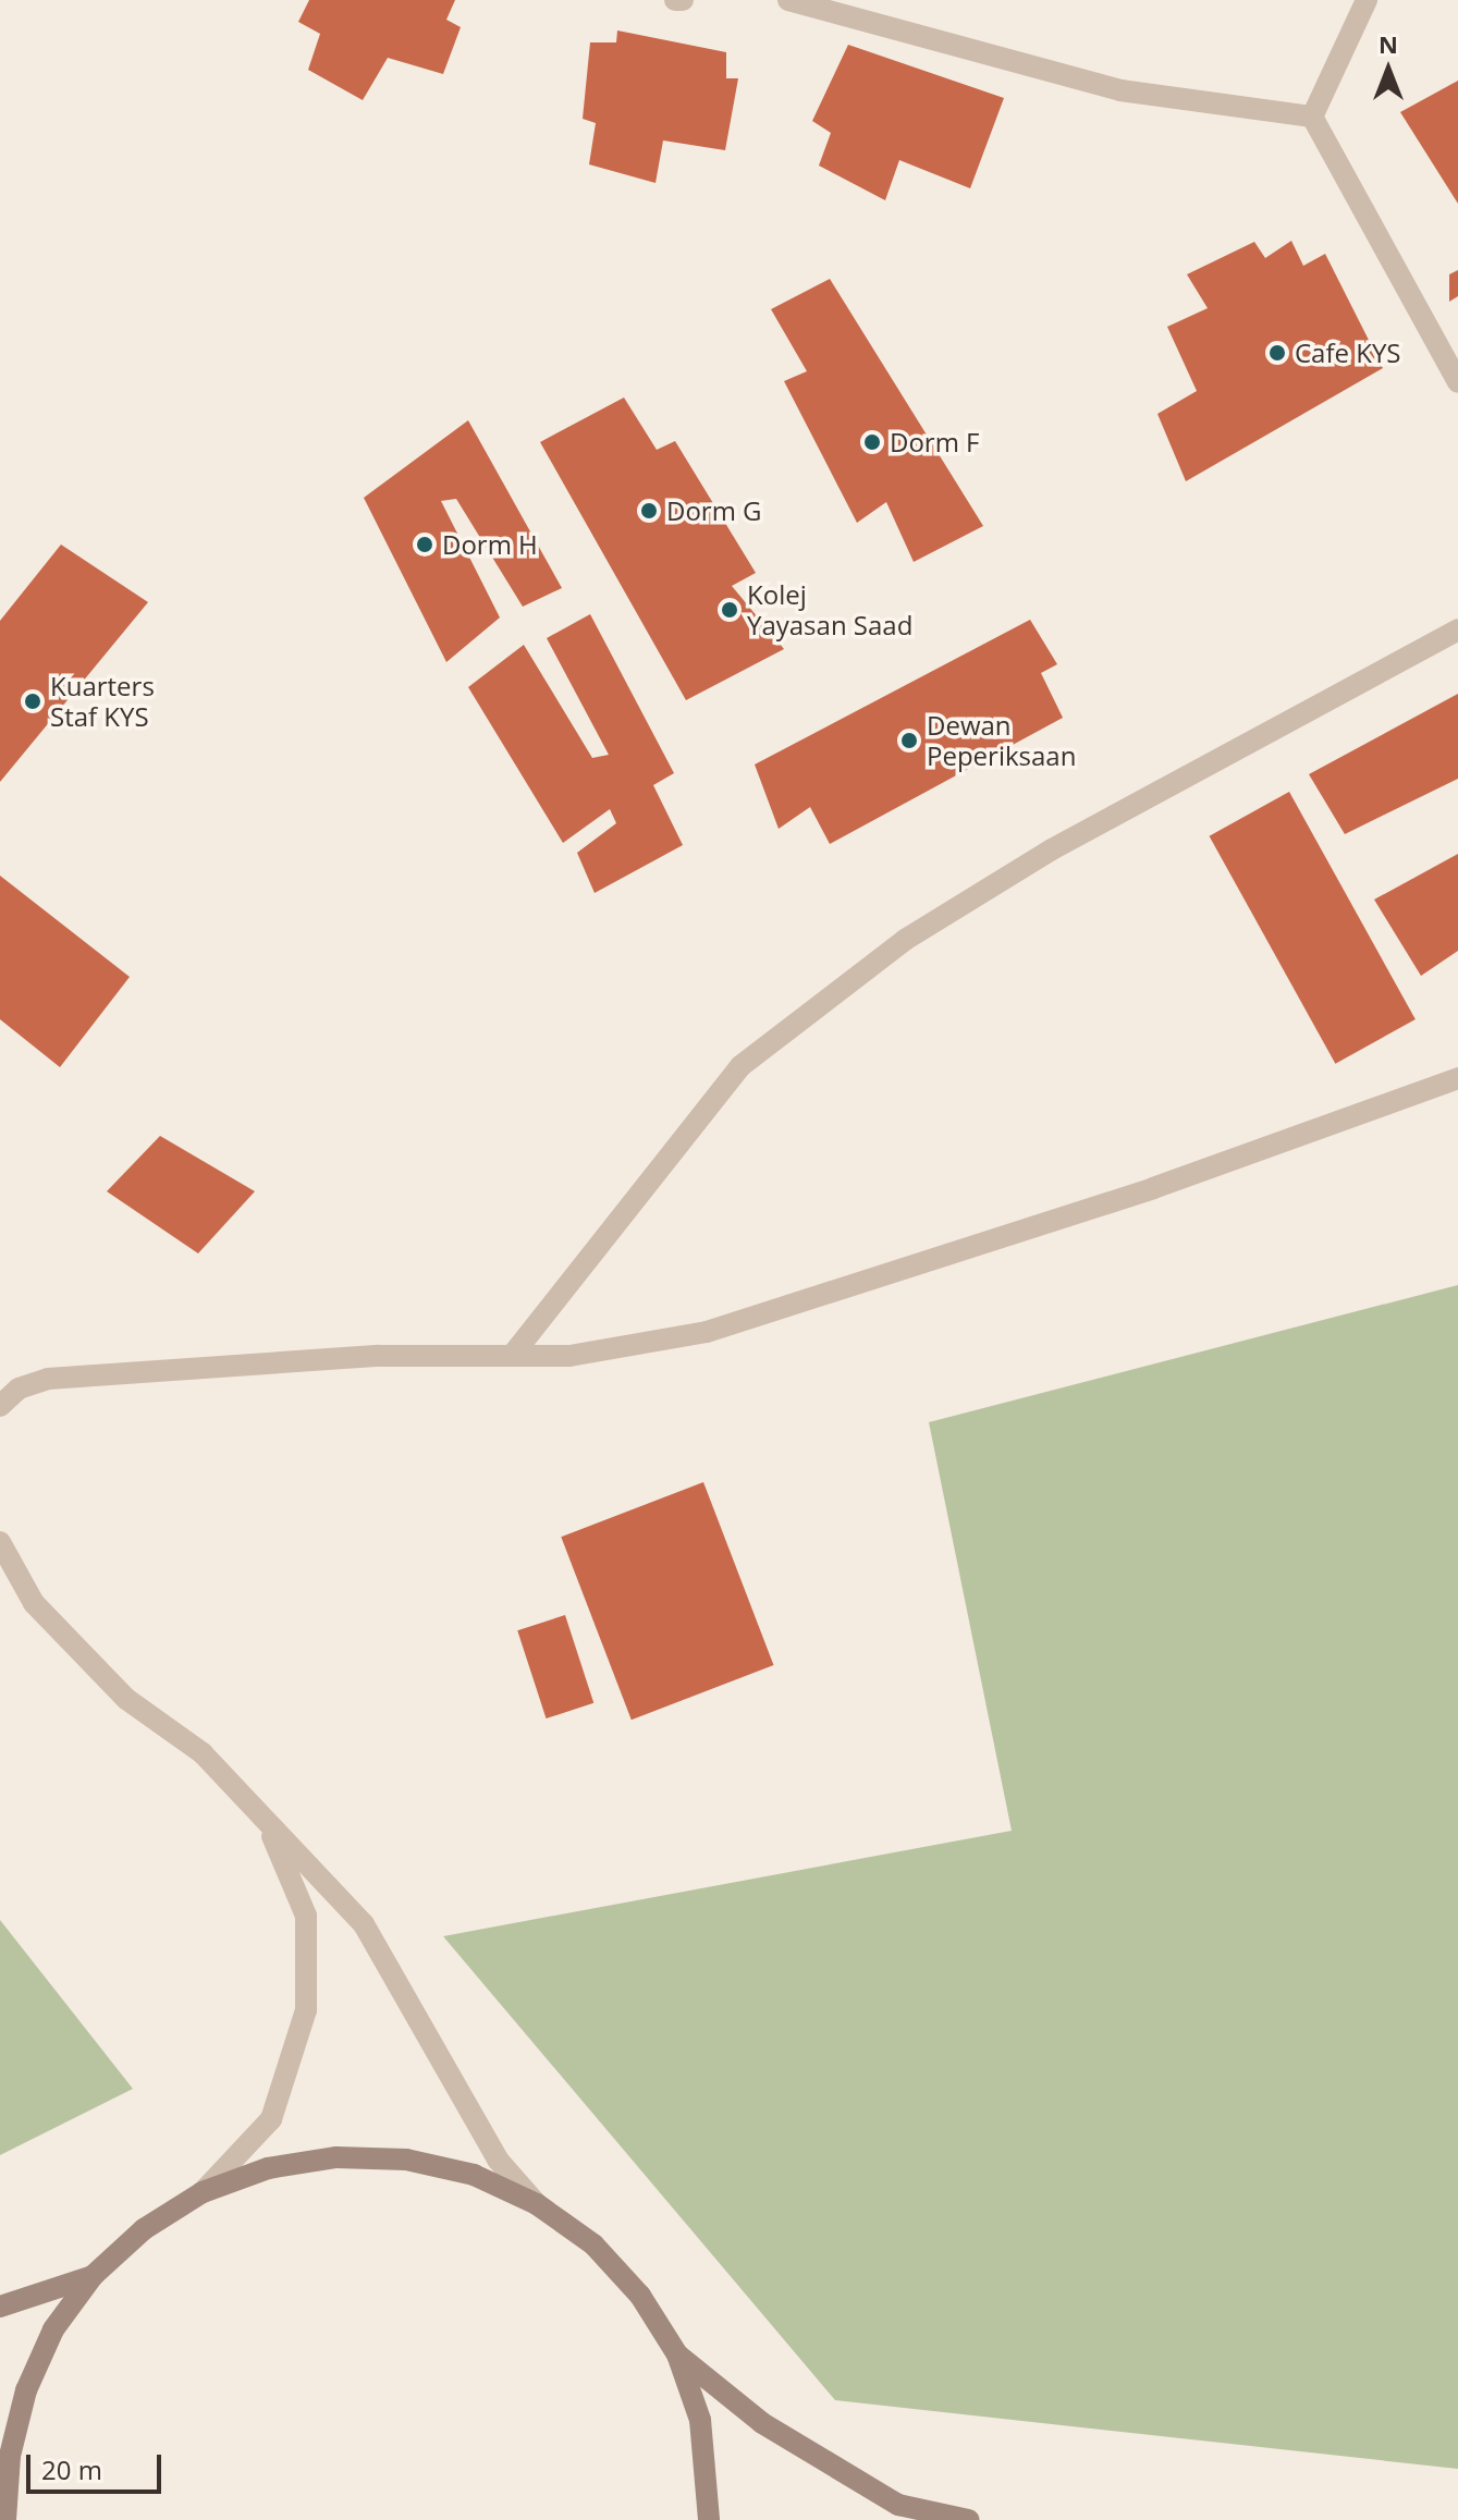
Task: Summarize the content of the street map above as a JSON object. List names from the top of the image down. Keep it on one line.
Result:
{"places":["Cafe KYS","Dorm F","Dorm G","Dorm H","Kolej Yayasan Saad","Kuarters Staf KYS","Dewan Peperiksaan"],"scale_bar":"20 m","north":"top"}
